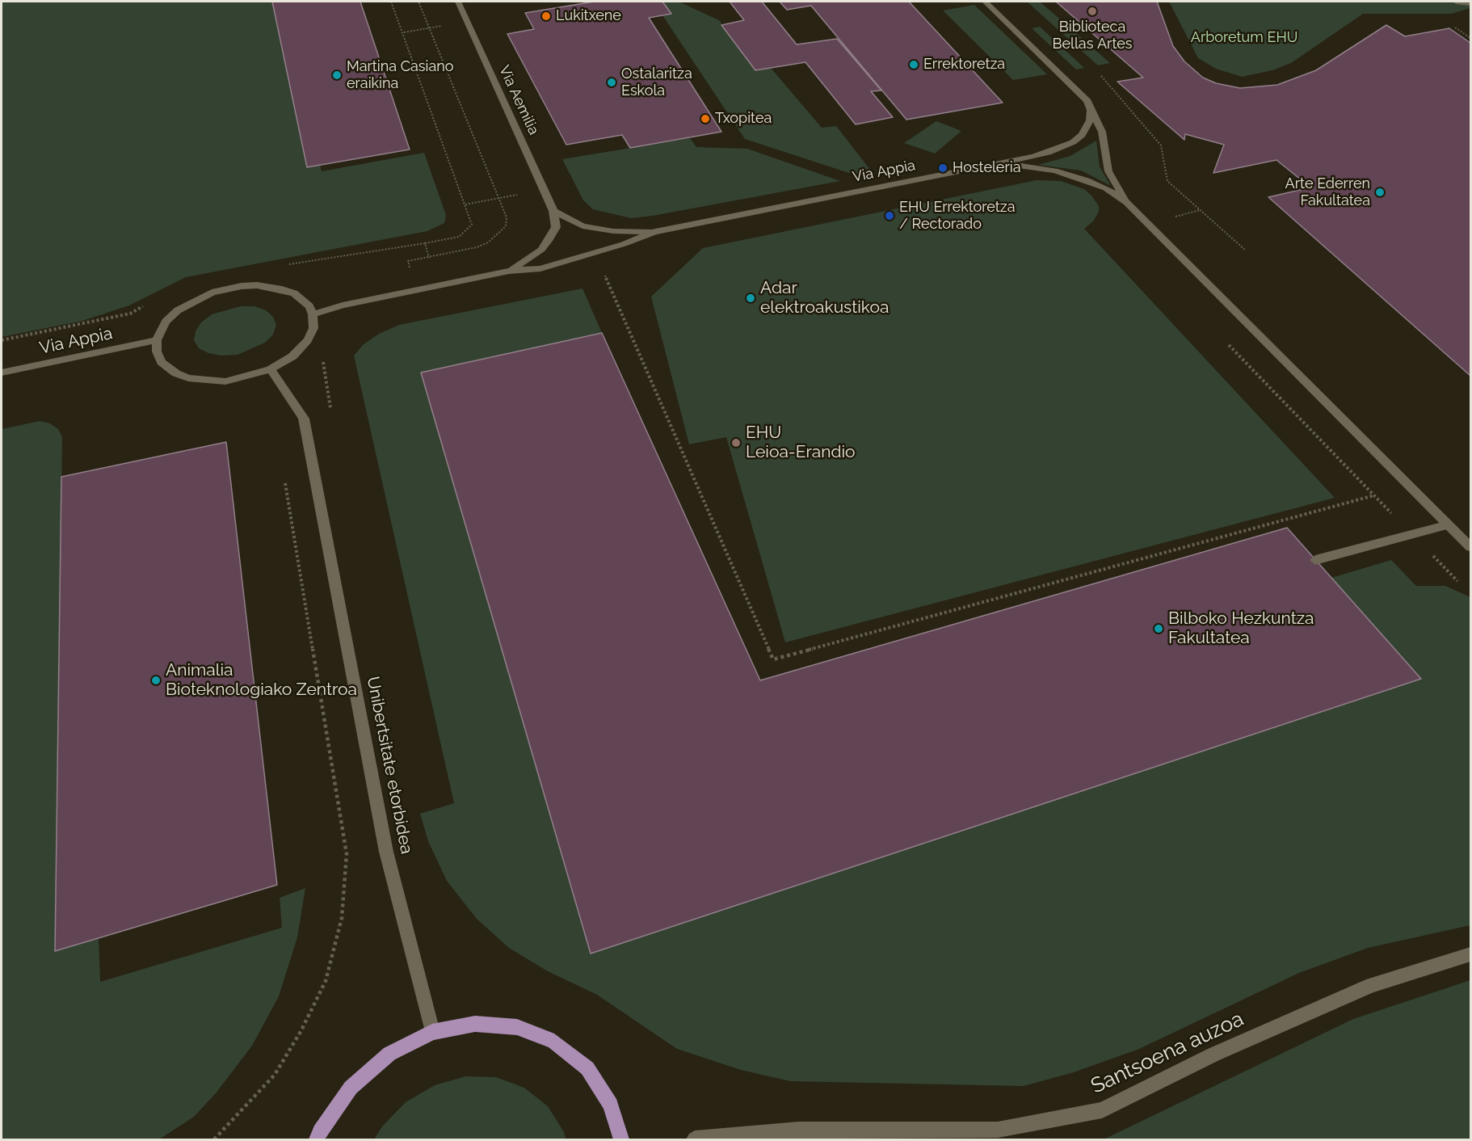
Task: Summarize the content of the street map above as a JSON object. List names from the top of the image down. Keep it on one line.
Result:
{"streets":{"street":["Via Aemilia","Via Appia","Unibertsitate etorbidea","Santsoena auzoa"]},"crossings":[["Via Appia","Unibertsitate etorbidea"]],"parks":["Arboretum EHU"],"places":["Biblioteca Bellas Artes","Lukitxene","Errektoretza","Martina Casiano eraikina","Ostalaritza Eskola","Txopitea","Hosteleria","Arte Ederren Fakultatea","EHU Errektoretza / Rectorado","Adar elektroakustikoa","EHU Leioa-Erandio","Bilboko Hezkuntza Fakultatea","Animalia Bioteknologiako Zentroa"]}
